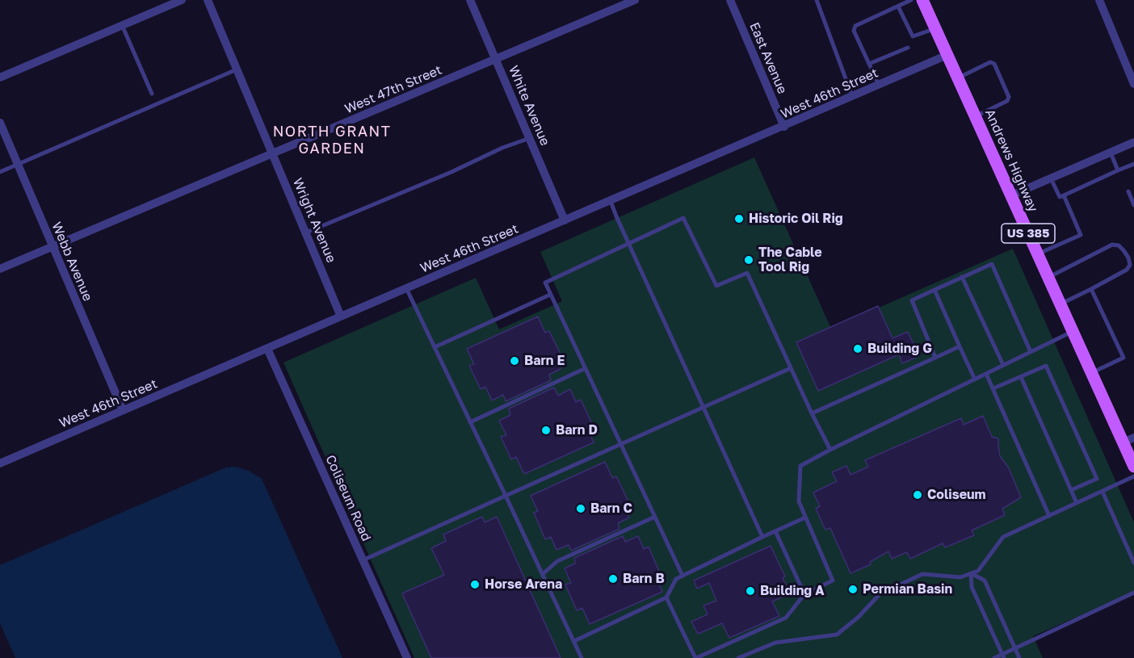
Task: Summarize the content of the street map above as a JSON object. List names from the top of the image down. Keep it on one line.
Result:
{"streets":{"main road":["Andrews Highway","US 385"],"street":["East Avenue","West 47th Street","West 46th Street","White Avenue","Wright Avenue","Webb Avenue","Coliseum Road"]},"crossings":[["East Avenue","West 46th Street"],["West 47th Street","White Avenue"],["West 47th Street","Wright Avenue"],["West 47th Street","Webb Avenue"],["West 46th Street","White Avenue"],["West 46th Street","Andrews Highway"],["West 46th Street","Wright Avenue"],["West 46th Street","Webb Avenue"],["West 46th Street","Coliseum Road"]],"districts":["NORTH GRANT GARDEN"],"places":["Historic Oil Rig","The Cable Tool Rig","Building G","Barn E","Barn D","Coliseum","Barn C","Barn B","Horse Arena","Permian Basin","Building A"]}
